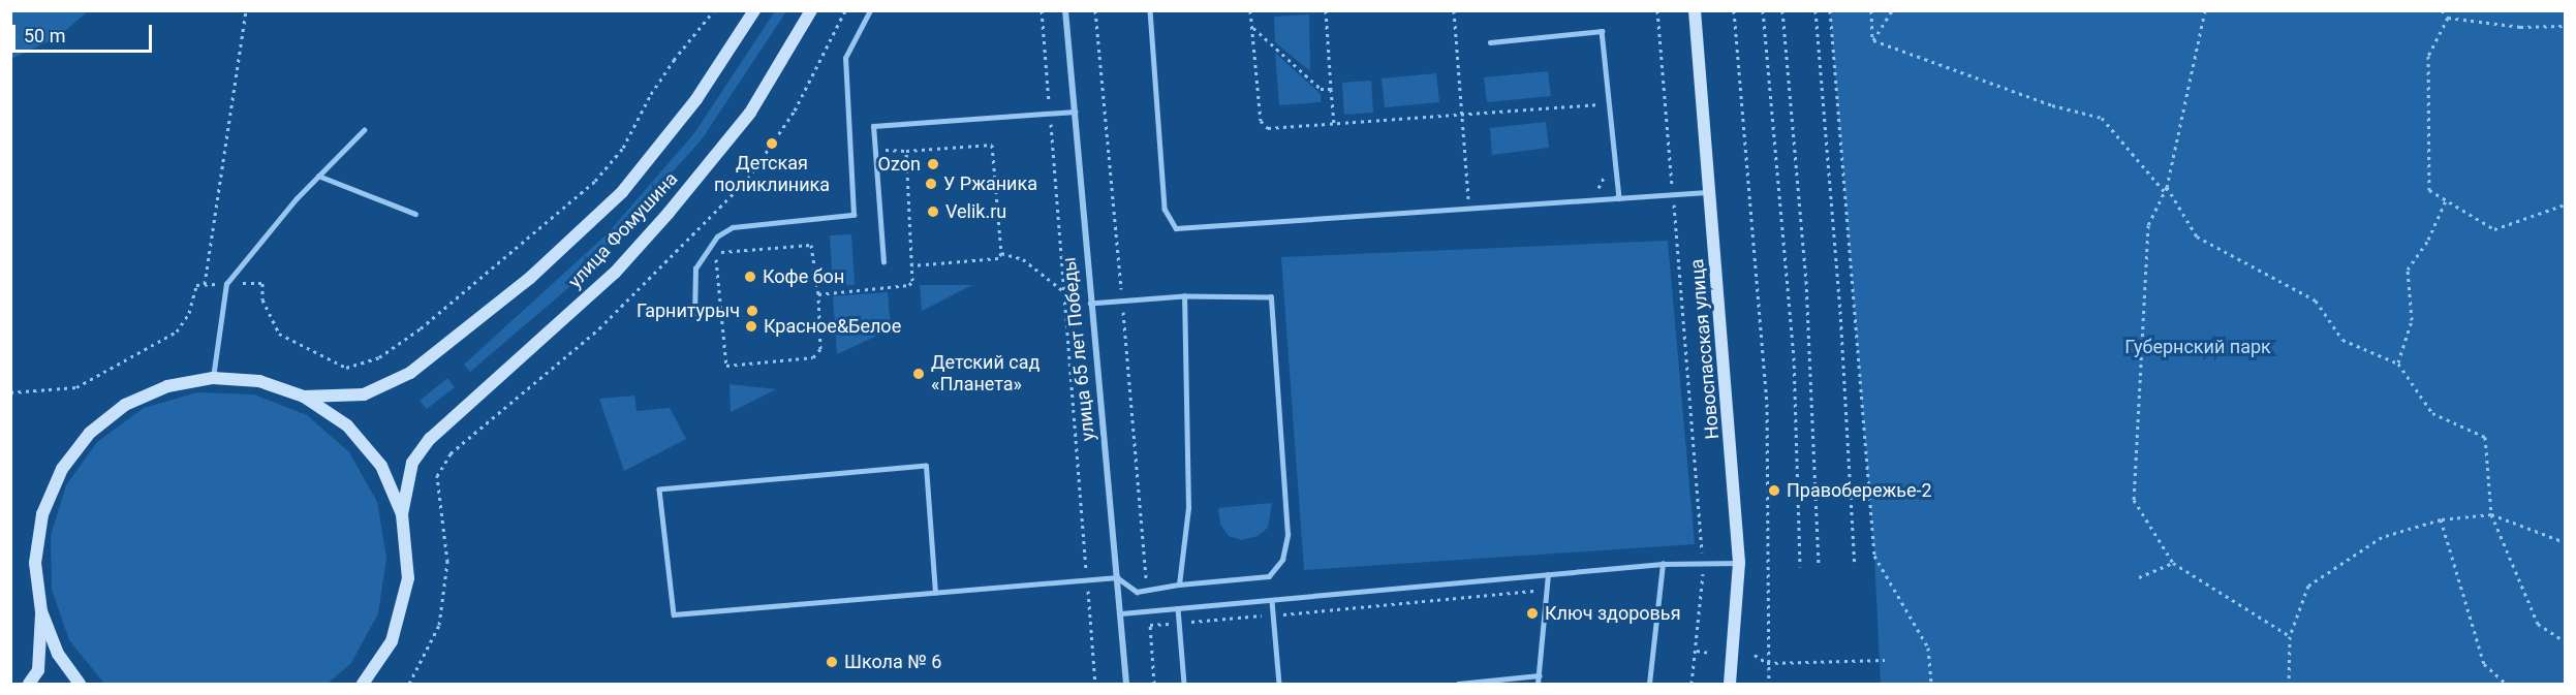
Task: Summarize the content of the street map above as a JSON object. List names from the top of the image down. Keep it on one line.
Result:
{"streets":{"main road":["улица Фомушина","Новоспасская улица"],"street":["улица 65 лет Победы"]},"parks":["Губернский парк"],"places":["Детская поликлиника","Ozon","У Ржаника","Velik.ru","Кофе бон","Гарнитурыч","Красное&Белое","Детский сад «Планета»","Правобережье-2","Ключ здоровья","Школа № 6"],"scale_bar":"50 m"}
